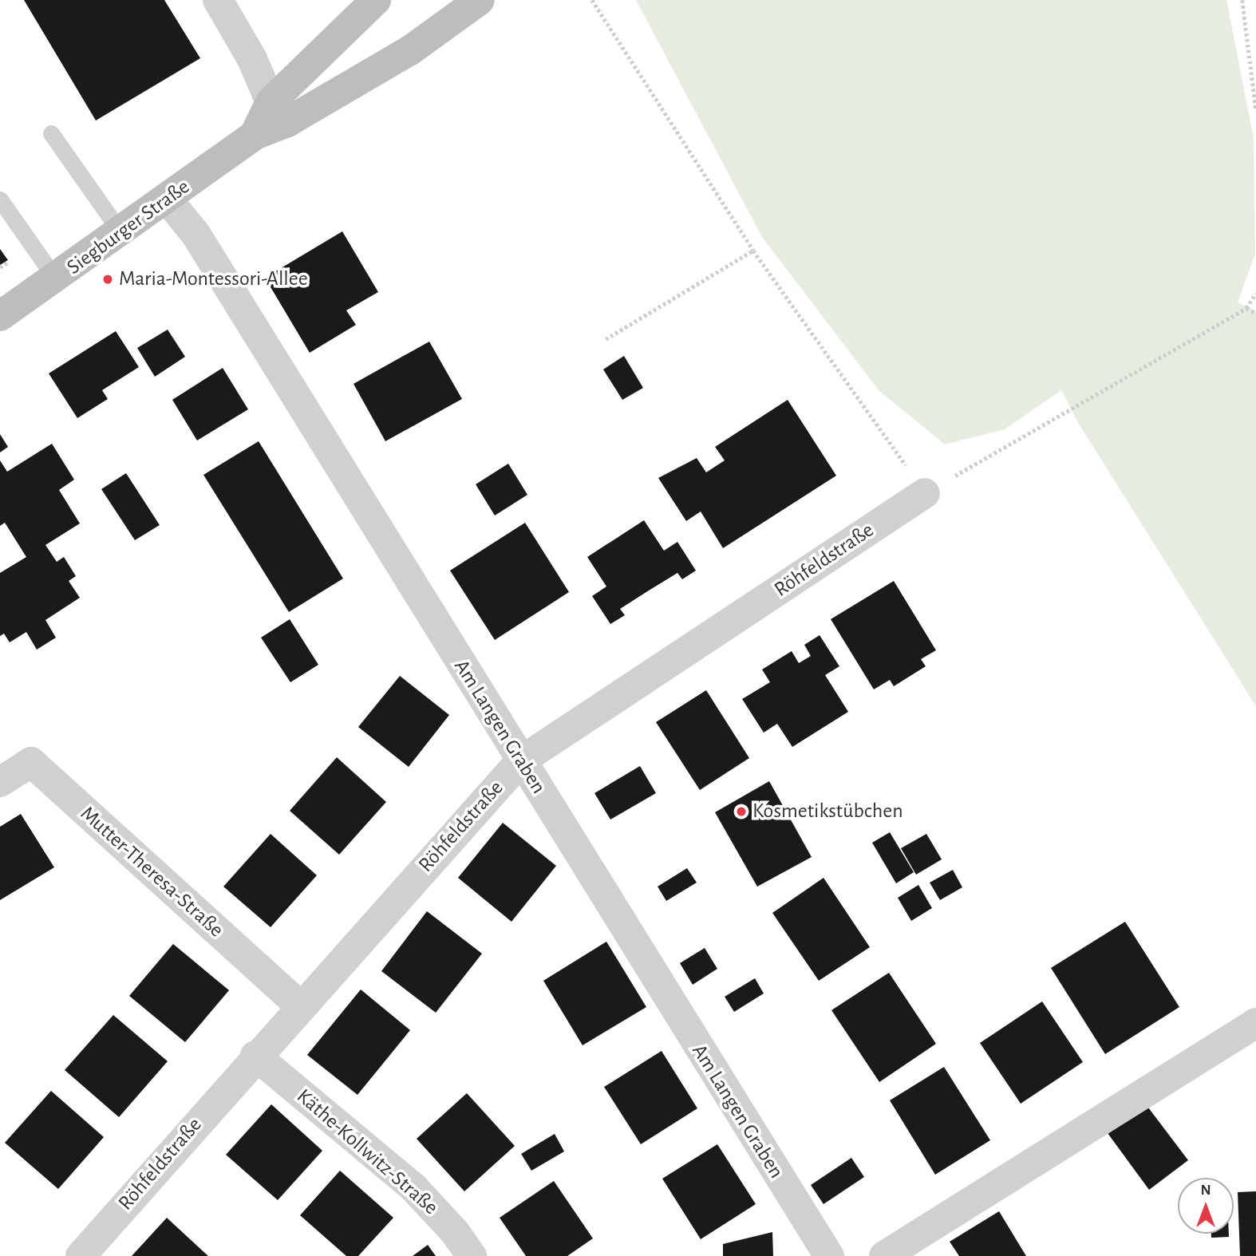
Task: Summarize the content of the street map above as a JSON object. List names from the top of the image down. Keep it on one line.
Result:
{"streets":{"main road":["Siegburger Straße"],"street":["Röhfeldstraße","Am Langen Graben","Mutter-Theresa-Straße","Käthe-Kollwitz-Straße"]},"crossings":[["Siegburger Straße","Am Langen Graben"],["Röhfeldstraße","Am Langen Graben"],["Röhfeldstraße","Mutter-Theresa-Straße"],["Röhfeldstraße","Käthe-Kollwitz-Straße"]],"places":["Maria-Montessori-Allee","Kosmetikstübchen"],"north":"top"}
